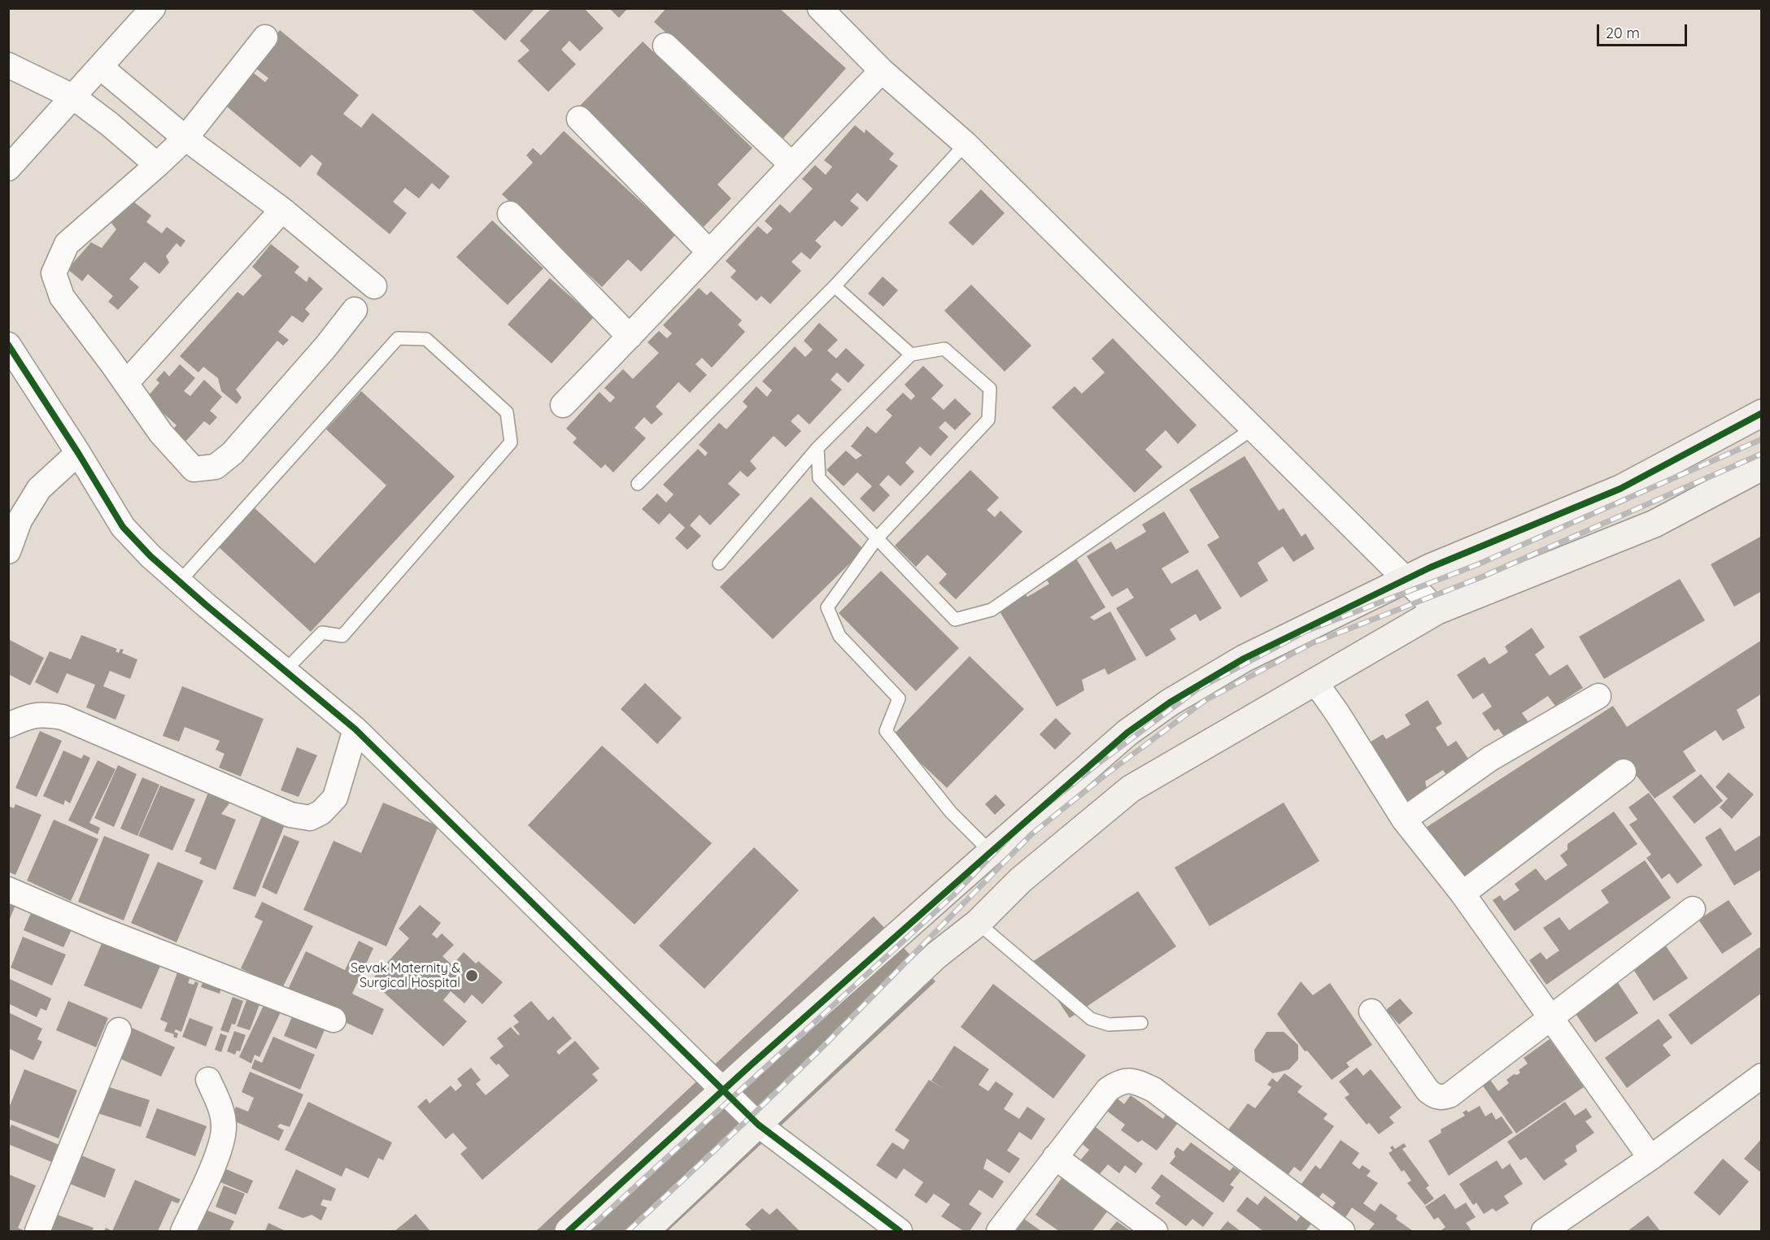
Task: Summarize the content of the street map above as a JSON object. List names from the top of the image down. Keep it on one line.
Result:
{"places":["Sevak Maternity & Surgical Hospital"],"scale_bar":"20 m"}
